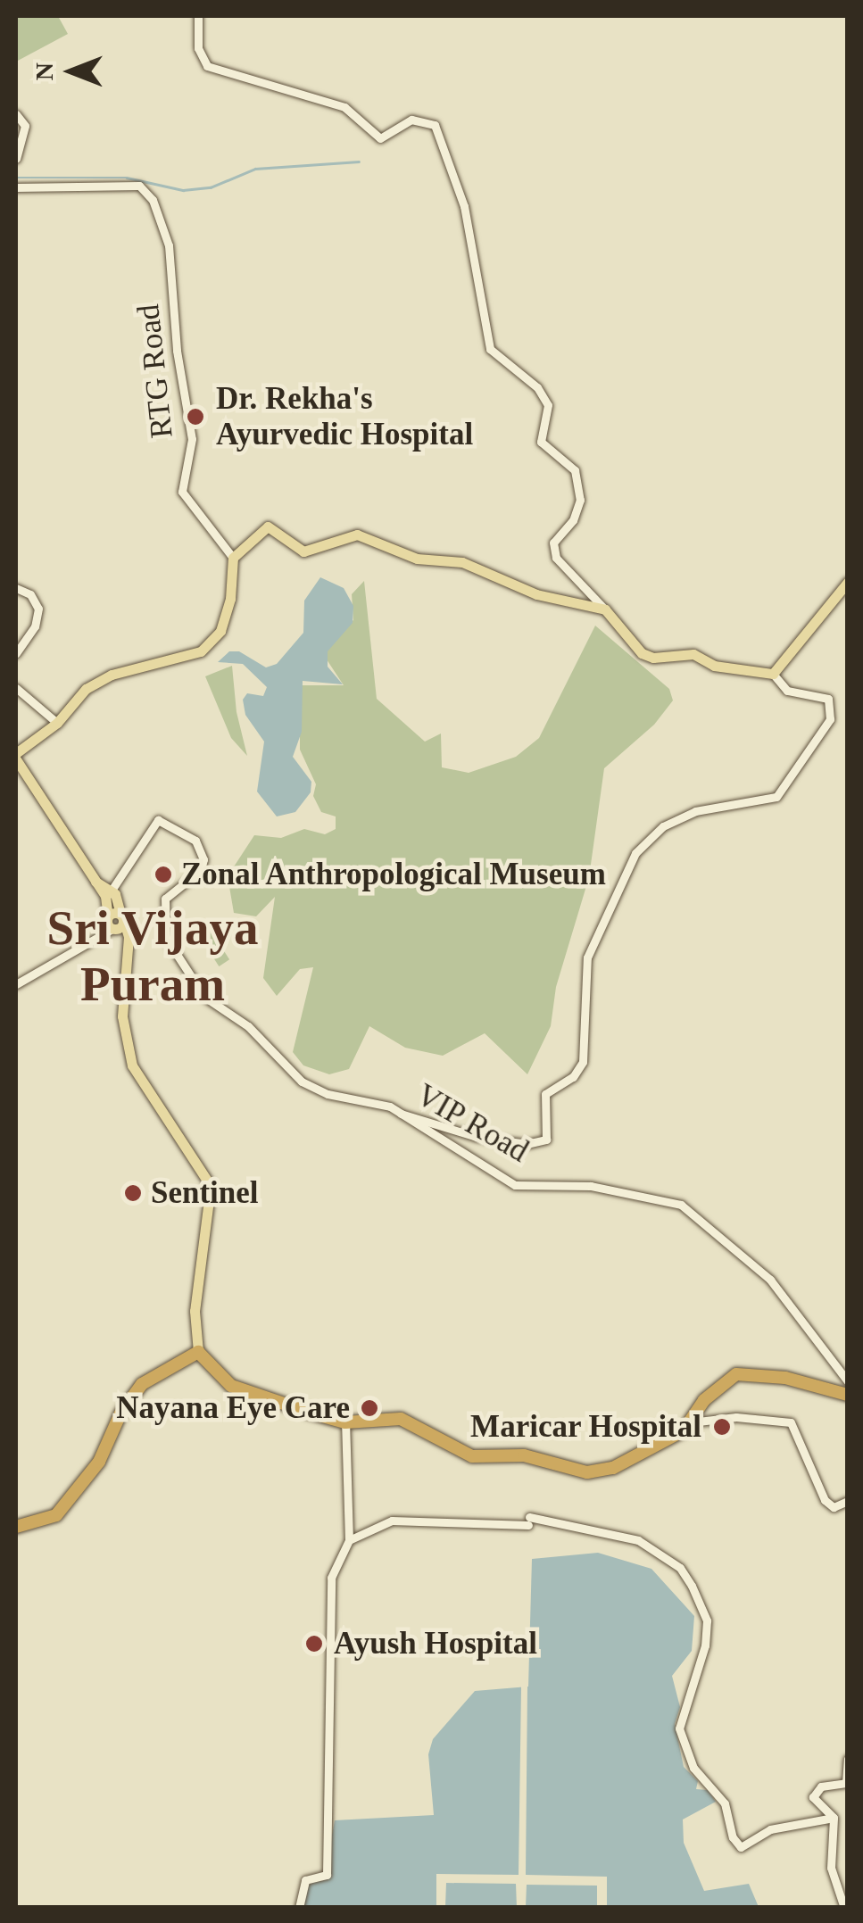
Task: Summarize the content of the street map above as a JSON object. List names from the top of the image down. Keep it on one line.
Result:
{"streets":{"street":["RTG Road","VIP Road"]},"districts":["Sri Vijaya Puram"],"places":["Dr. Rekha's Ayurvedic Hospital","Zonal Anthropological Museum","Sentinel","Nayana Eye Care","Maricar Hospital","Ayush Hospital"],"north":"left"}
